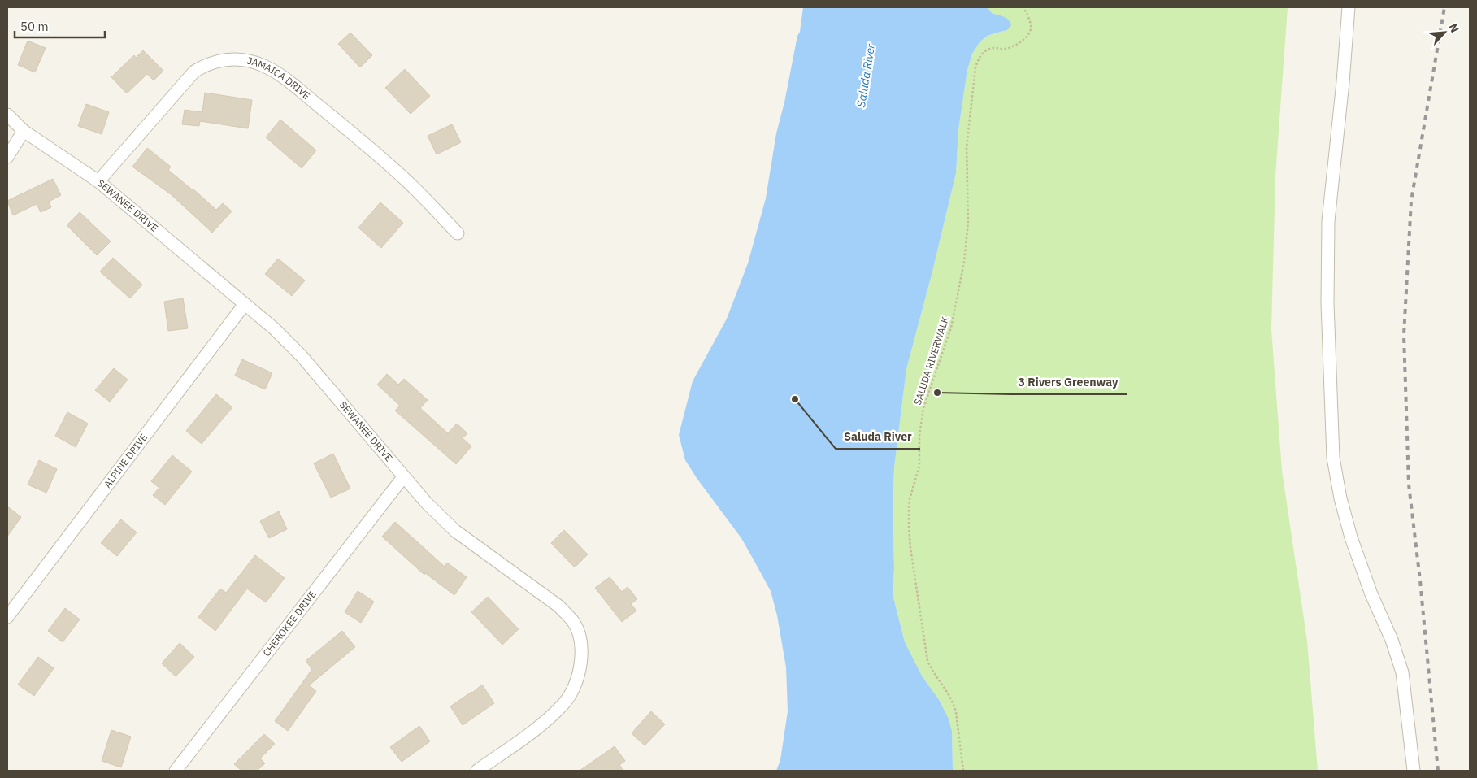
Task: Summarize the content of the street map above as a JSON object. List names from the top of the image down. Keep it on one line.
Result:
{"streets":{"street":["JAMAICA DRIVE","SEWANEE DRIVE","ALPINE DRIVE","CHEROKEE DRIVE"],"path":["SALUDA RIVERWALK"]},"crossings":[["JAMAICA DRIVE","SEWANEE DRIVE"],["SEWANEE DRIVE","ALPINE DRIVE"],["SEWANEE DRIVE","CHEROKEE DRIVE"]],"water":["Saluda River"],"places":["3 Rivers Greenway","Saluda River"],"scale_bar":"50 m","north":"top right"}
